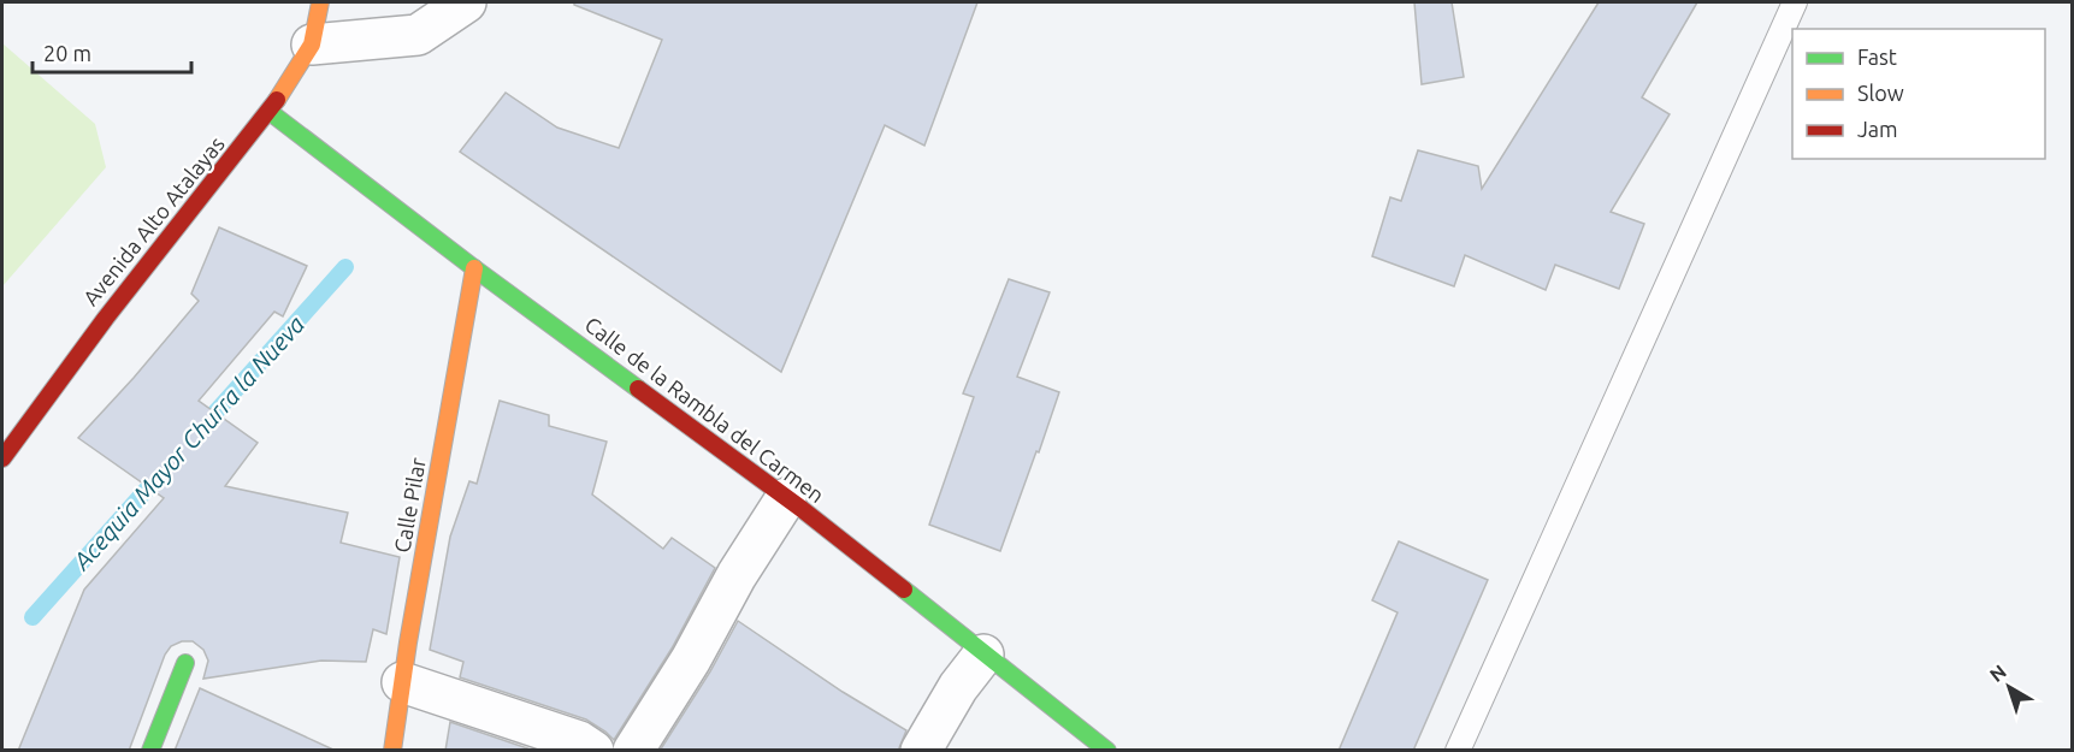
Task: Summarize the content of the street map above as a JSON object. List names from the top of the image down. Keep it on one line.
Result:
{"streets":{"street":["Avenida Alto Atalayas","Calle de la Rambla del Carmen","Calle Pilar"]},"crossings":[["Avenida Alto Atalayas","Calle de la Rambla del Carmen"],["Calle de la Rambla del Carmen","Calle Pilar"]],"water":["Acequia Mayor Churra la Nueva"],"legend":["Fast","Slow","Jam"],"scale_bar":"20 m","north":"top left"}
